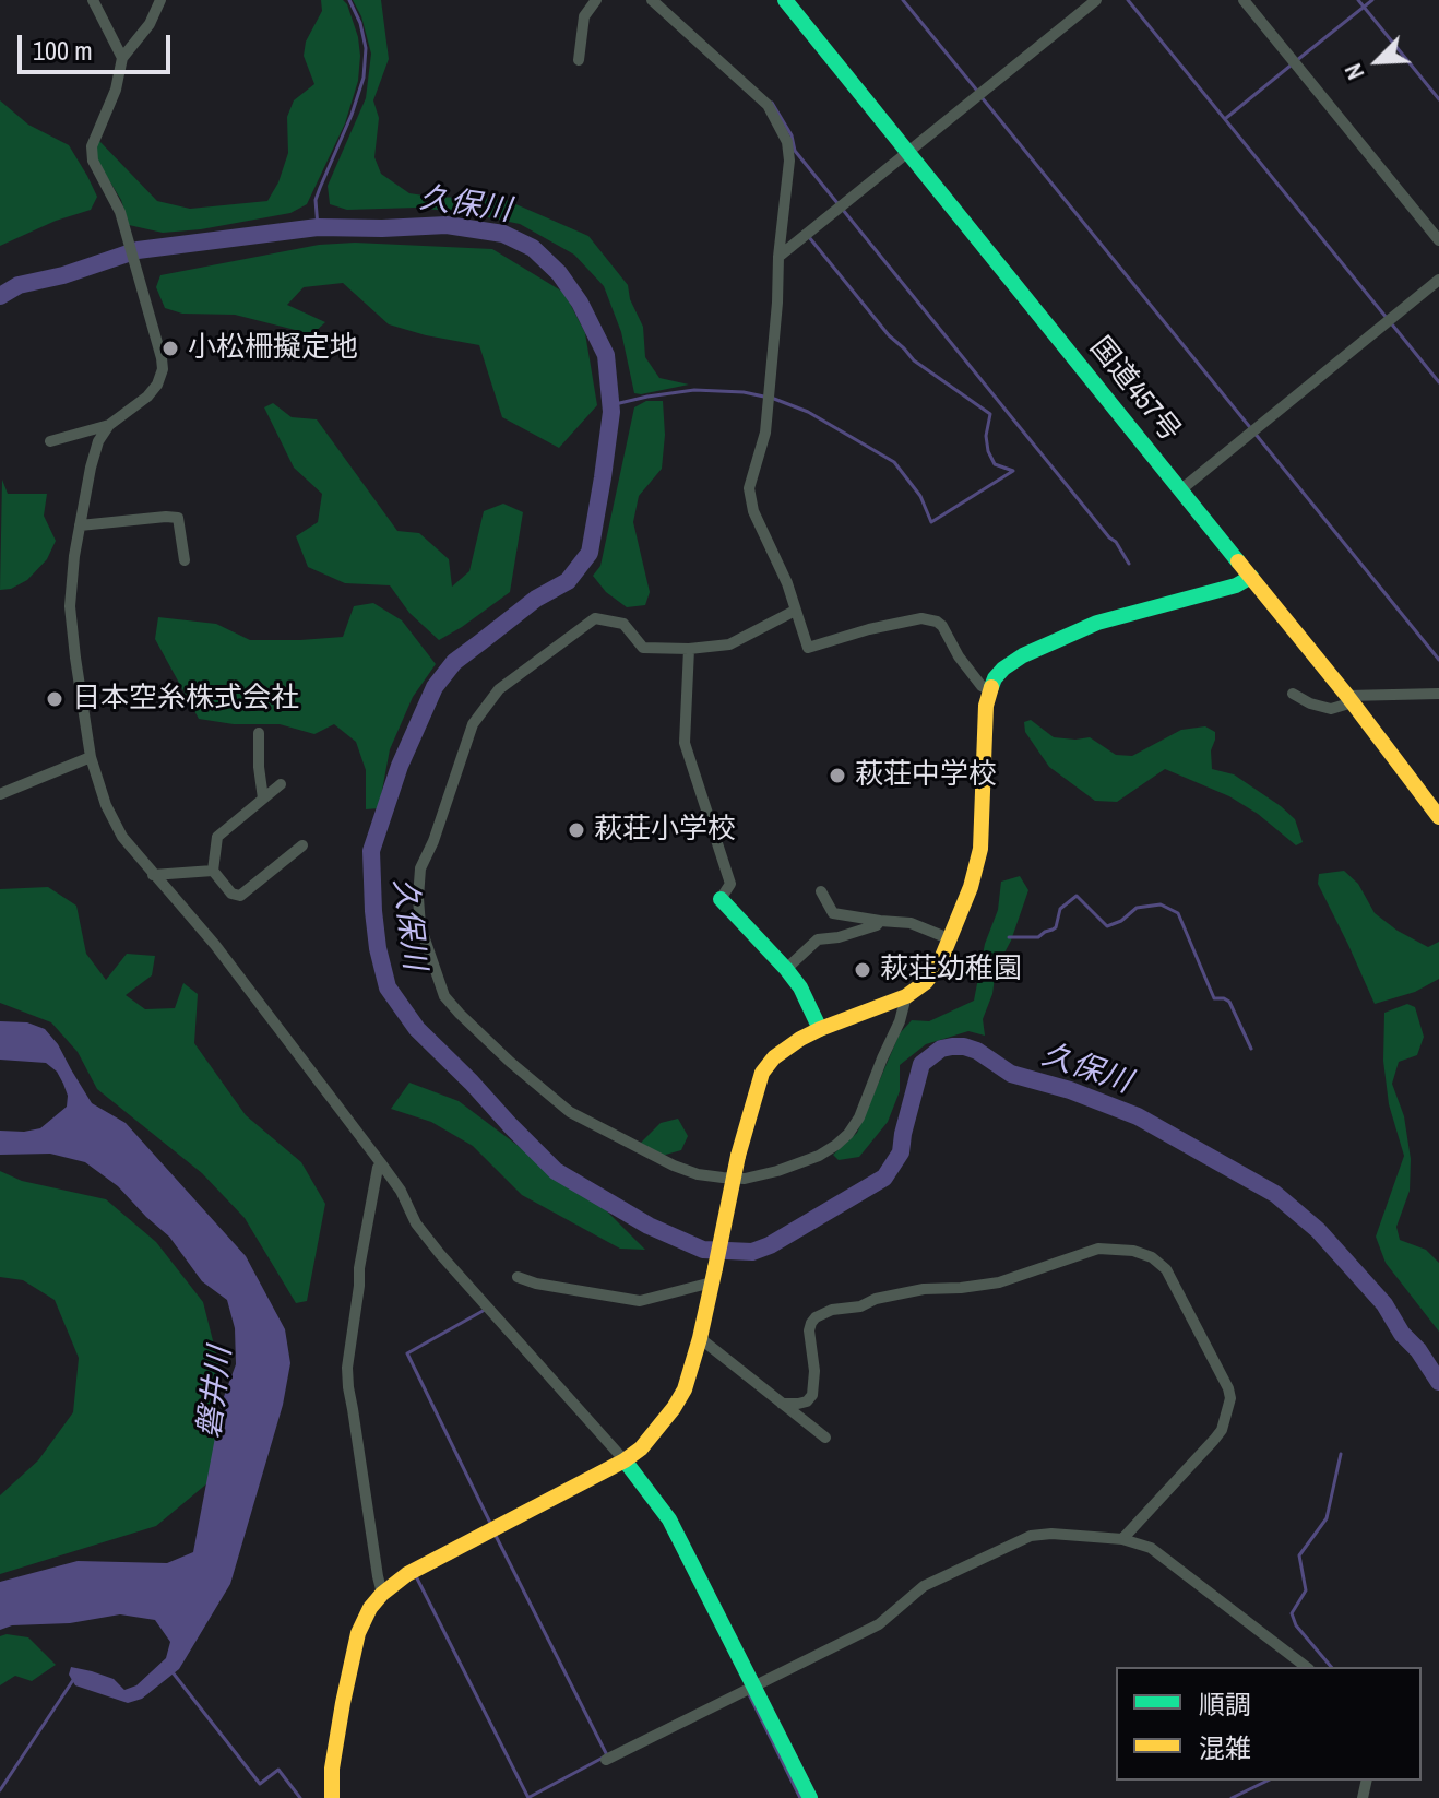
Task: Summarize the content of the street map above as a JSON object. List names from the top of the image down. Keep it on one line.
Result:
{"streets":{"main road":["国道457号"]},"water":["久保川","磐井川"],"places":["小松柵擬定地","日本空糸株式会社","萩荘中学校","萩荘小学校","萩荘幼稚園"],"legend":["順調","混雑"],"scale_bar":"100 m","north":"bottom left"}
